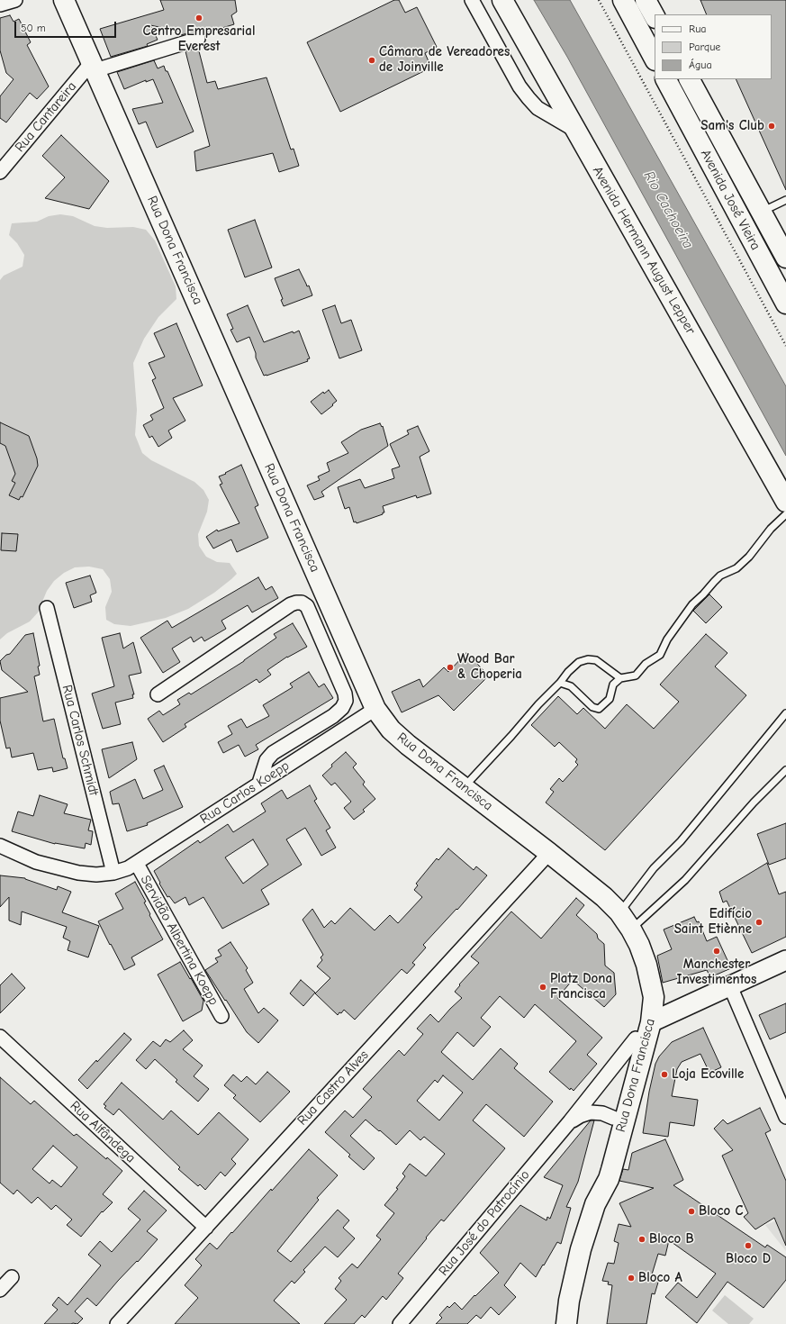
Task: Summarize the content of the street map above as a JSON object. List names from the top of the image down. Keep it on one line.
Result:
{"streets":{"main road":["Avenida José Vieira","Rua Dona Francisca","Avenida Hermann August Lepper"],"street":["Rua Cantareira","Rua Carlos Schmidt","Rua Carlos Koepp","Servidão Albertina Koepp","Rua Castro Alves","Rua Alfândega","Rua José do Patrocínio"]},"crossings":[["Rua Cantareira","Rua Dona Francisca"],["Rua Dona Francisca","Rua Carlos Koepp"],["Rua Dona Francisca","Rua Castro Alves"],["Rua Dona Francisca","Rua José do Patrocínio"],["Rua Carlos Schmidt","Rua Carlos Koepp"],["Rua Carlos Koepp","Servidão Albertina Koepp"],["Rua Castro Alves","Rua Alfândega"]],"water":["Rio Cachoeira"],"places":["Centro Empresarial Everest","Câmara de Vereadores de Joinville","Sam's Club","Wood Bar & Choperia","Edifício Saint Etiènne","Manchester Investimentos","Platz Dona Francisca","Loja Ecoville","Bloco C","Bloco B","Bloco D","Bloco A"],"legend":["Rua","Parque","Água"],"scale_bar":"50 m"}
